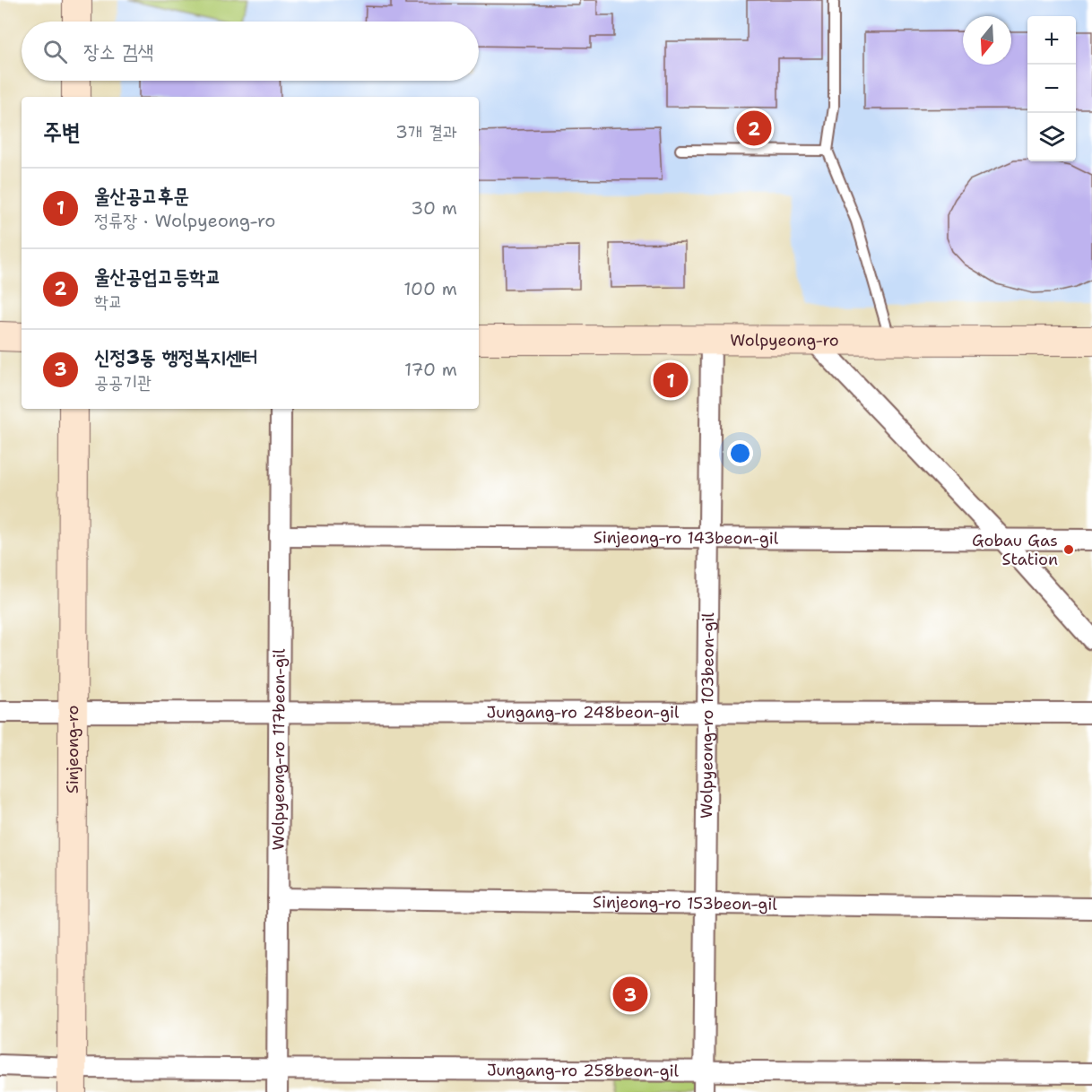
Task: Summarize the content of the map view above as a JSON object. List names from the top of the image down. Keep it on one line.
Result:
{"streets":{"main road":["Wolpyeong-ro","Sinjeong-ro"],"street":["Sinjeong-ro 143beon-gil","Jungang-ro 248beon-gil","Wolpyeong-ro 103beon-gil","Wolpyeong-ro 117beon-gil","Sinjeong-ro 153beon-gil","Jungang-ro 258beon-gil"]},"crossings":[["Wolpyeong-ro","Wolpyeong-ro 103beon-gil"],["Sinjeong-ro 143beon-gil","Wolpyeong-ro 103beon-gil"],["Sinjeong-ro 143beon-gil","Wolpyeong-ro 117beon-gil"],["Jungang-ro 248beon-gil","Wolpyeong-ro 103beon-gil"],["Jungang-ro 248beon-gil","Wolpyeong-ro 117beon-gil"],["Jungang-ro 248beon-gil","Sinjeong-ro"],["Wolpyeong-ro 103beon-gil","Sinjeong-ro 153beon-gil"],["Wolpyeong-ro 103beon-gil","Jungang-ro 258beon-gil"],["Wolpyeong-ro 117beon-gil","Sinjeong-ro 153beon-gil"],["Wolpyeong-ro 117beon-gil","Jungang-ro 258beon-gil"],["Sinjeong-ro","Jungang-ro 258beon-gil"]],"places":["Gobau Gas Station"],"north":"bottom","page":{"map_buttons":["+","−"],"search":"장소 검색","heading":["주변","3개 결과"],"pins":["2","1","3"],"list":[{"mark":"1","name":"울산공고후문","note":"정류장 · Wolpyeong-ro","value":"30 m"},{"mark":"2","name":"울산공업고등학교","note":"학교","value":"100 m"},{"mark":"3","name":"신정3동 행정복지센터","note":"공공기관","value":"170 m"}]}}
